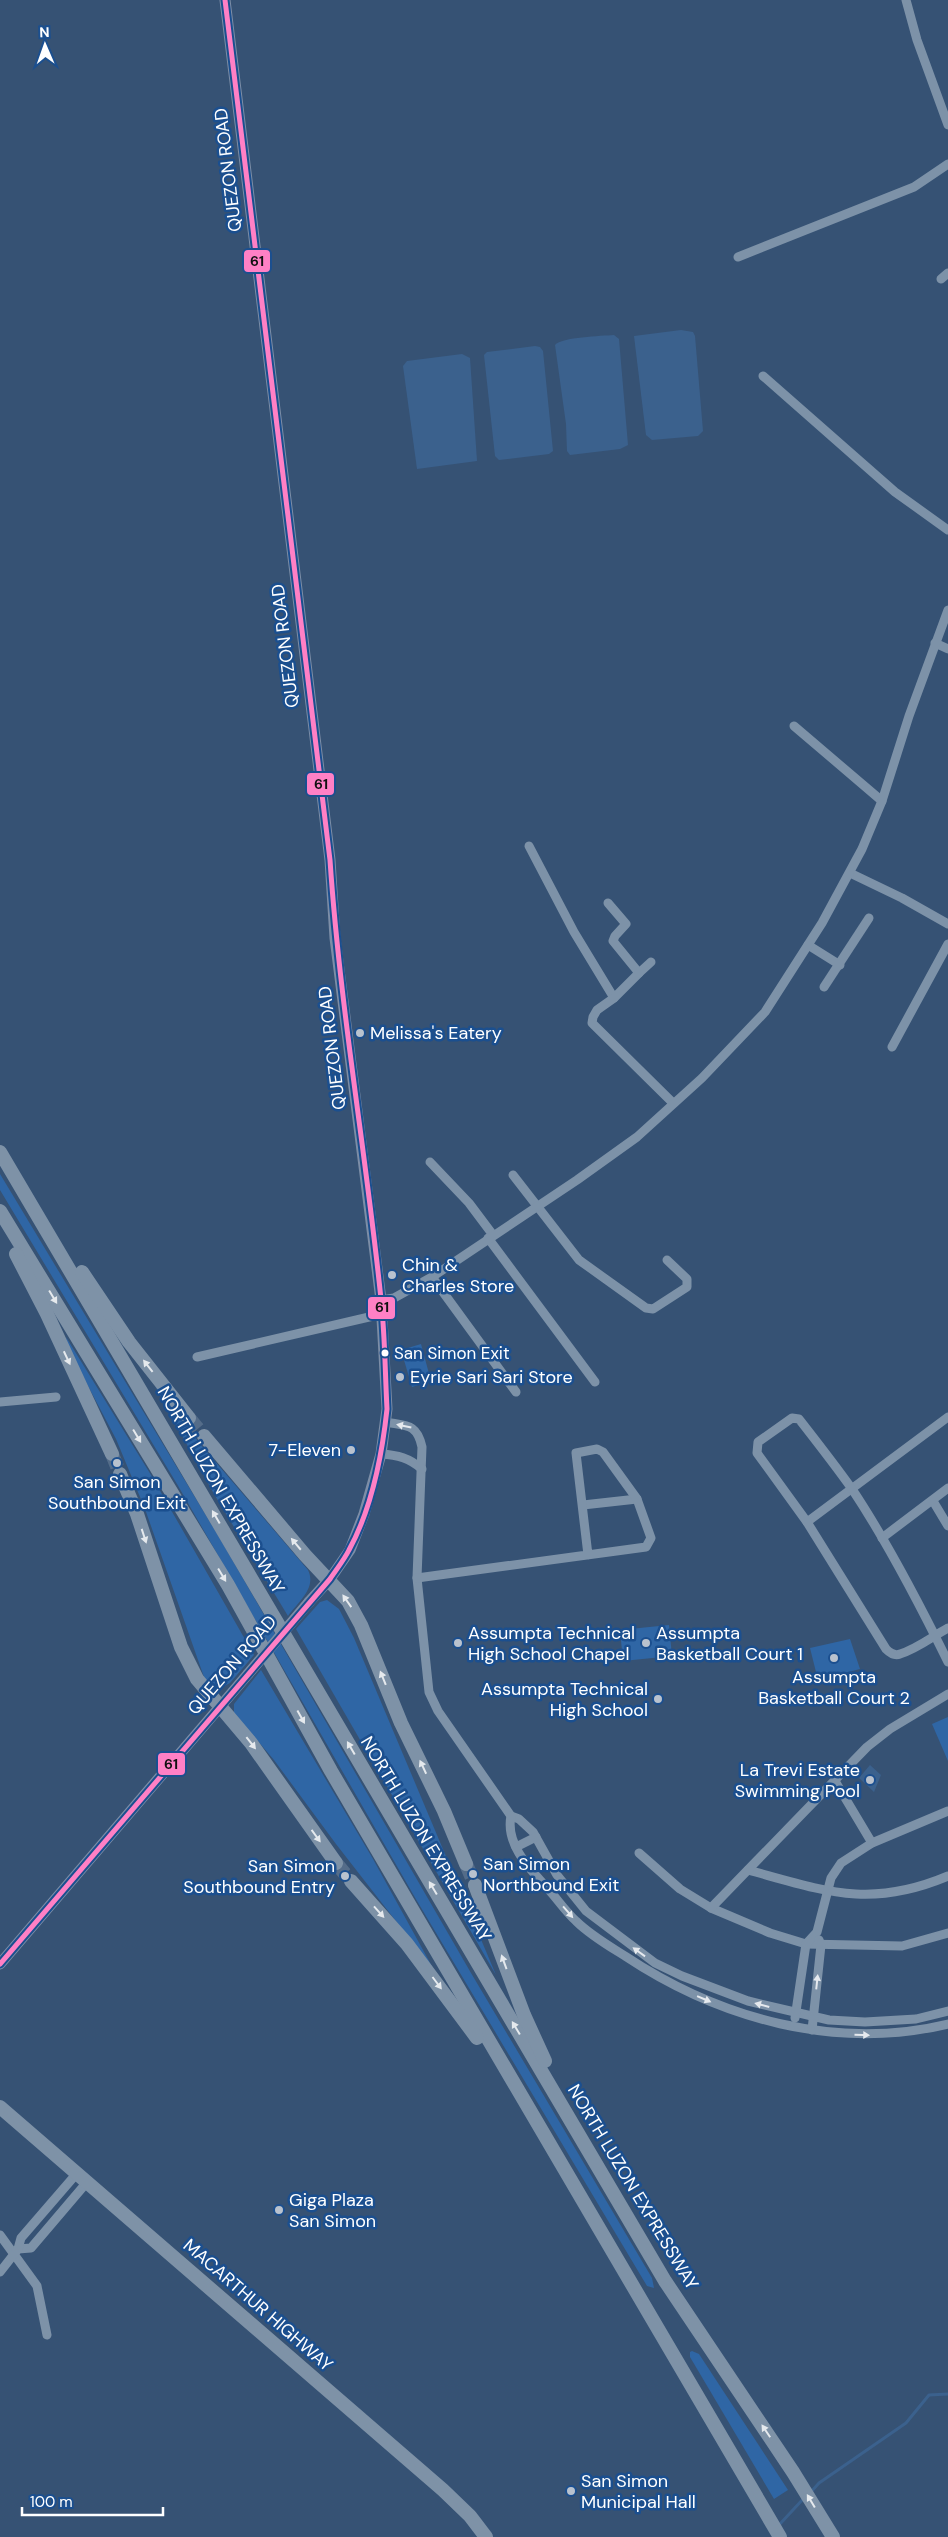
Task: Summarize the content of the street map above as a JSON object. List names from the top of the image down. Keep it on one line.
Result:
{"streets":{"highway":["NORTH LUZON EXPRESSWAY","MACARTHUR HIGHWAY"],"main road":["QUEZON ROAD"]},"places":["Melissa's Eatery","Chin & Charles Store","San Simon Exit","Eyrie Sari Sari Store","7-Eleven","San Simon Southbound Exit","Assumpta Technical High School Chapel","Assumpta Basketball Court 1","Assumpta Basketball Court 2","Assumpta Technical High School","La Trevi Estate Swimming Pool","San Simon Northbound Exit","San Simon Southbound Entry","Giga Plaza San Simon","San Simon Municipal Hall"],"lines":["transit line 61"],"scale_bar":"100 m","north":"top"}
